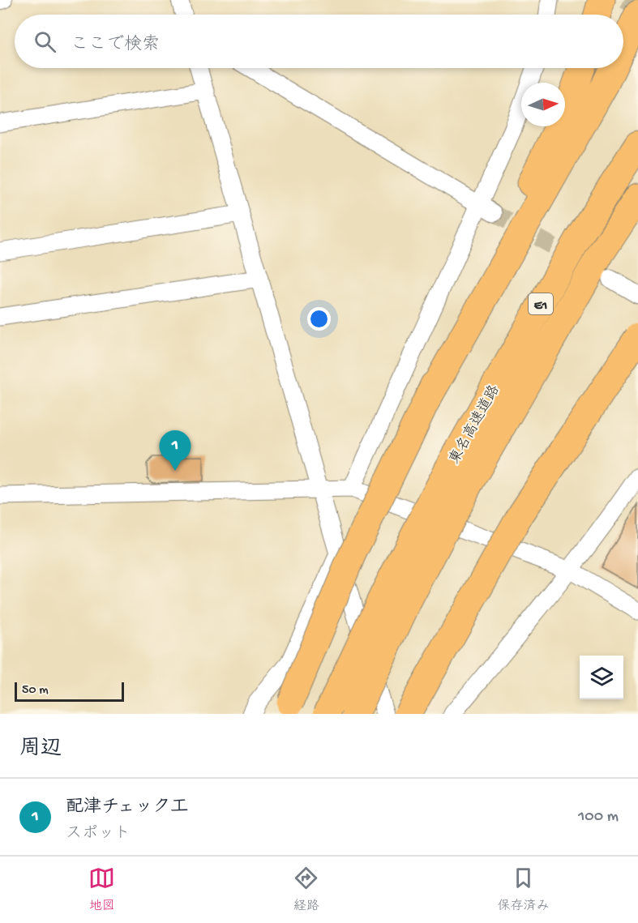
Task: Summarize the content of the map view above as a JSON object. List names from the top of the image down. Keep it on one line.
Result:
{"streets":{"highway":["E1","東名高速道路"]},"scale_bar":"50 m","north":"right","page":{"search":"ここで検索","pins":"1","scale":"50 m","heading":"周辺","list":[{"mark":"1","name":"配津チェック工","note":"スポット","value":"100 m"}],"nav":["地図","経路","保存済み"]}}
